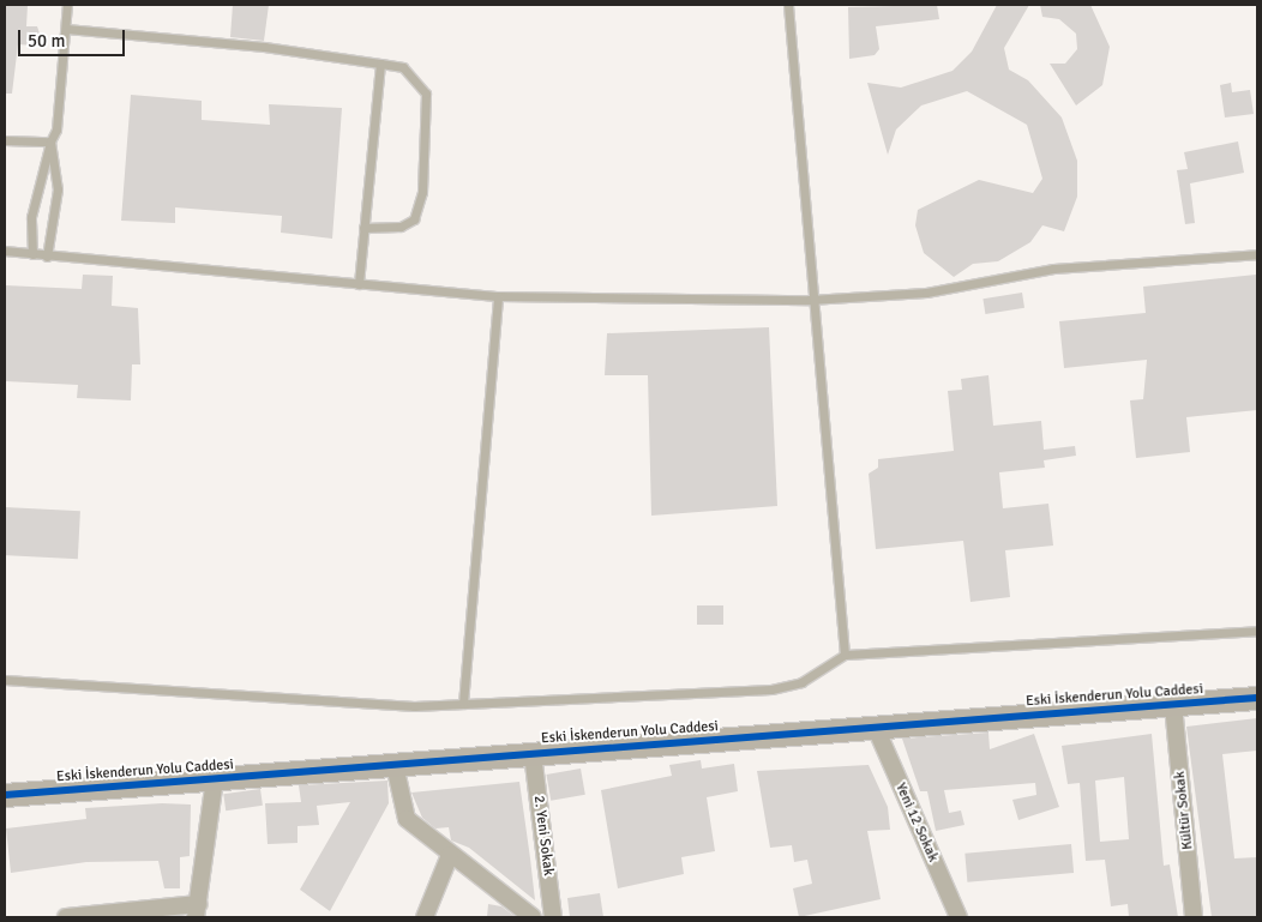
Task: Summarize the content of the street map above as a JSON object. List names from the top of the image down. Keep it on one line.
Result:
{"streets":{"street":["Eski İskenderun Yolu Caddesi","Kültür Sokak","Yeni 12 Sokak","2. Yeni Sokak"]},"crossings":[["Eski İskenderun Yolu Caddesi","Kültür Sokak"],["Eski İskenderun Yolu Caddesi","Yeni 12 Sokak"],["Eski İskenderun Yolu Caddesi","2. Yeni Sokak"]],"scale_bar":"50 m"}
